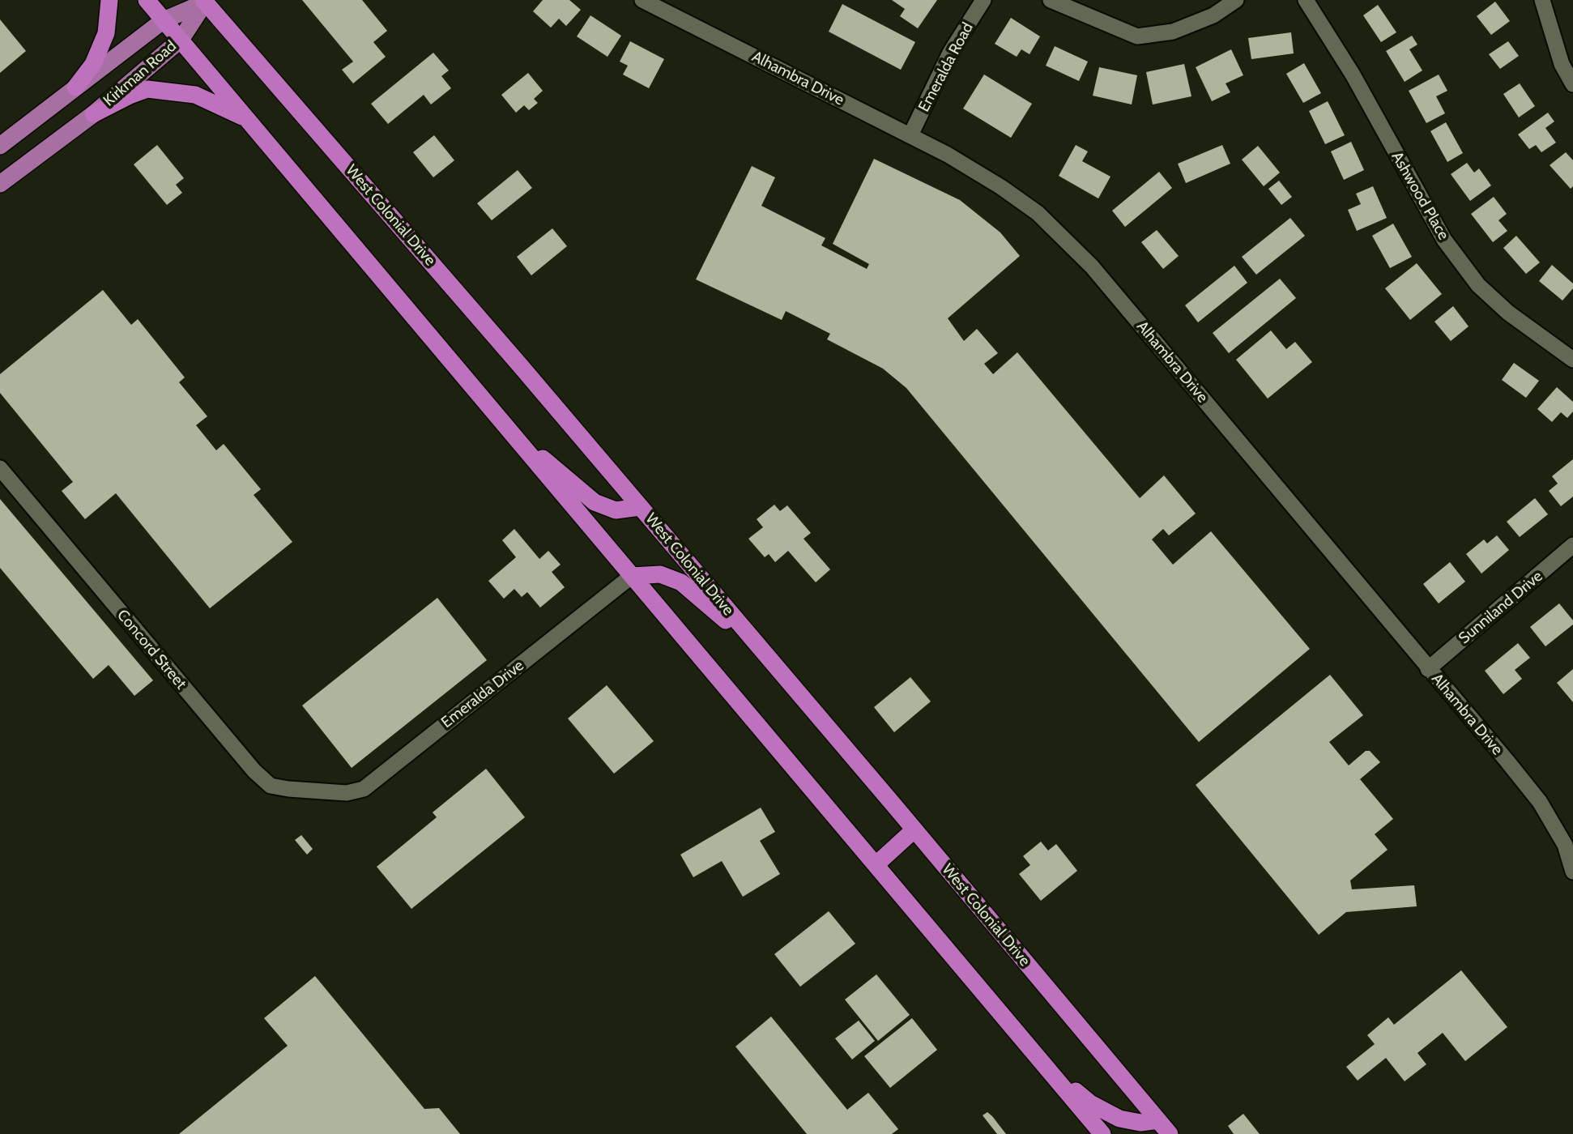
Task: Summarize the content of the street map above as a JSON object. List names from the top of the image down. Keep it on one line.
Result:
{"streets":{"highway":["West Colonial Drive"],"main road":["Kirkman Road"],"street":["Emeralda Road","Alhambra Drive","Ashwood Place","Sunniland Drive","Concord Street","Emeralda Drive"]},"crossings":[["Emeralda Road","Alhambra Drive"],["Kirkman Road","West Colonial Drive"],["Alhambra Drive","Sunniland Drive"],["Concord Street","Emeralda Drive"]]}
